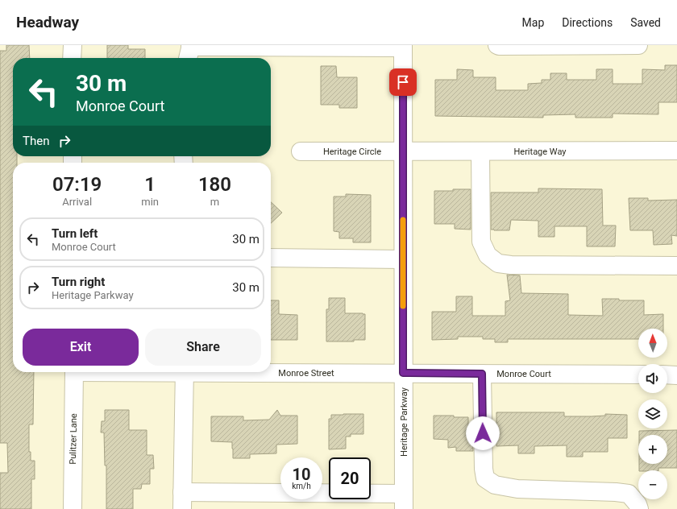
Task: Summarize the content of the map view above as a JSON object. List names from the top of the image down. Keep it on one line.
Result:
{"streets":{"street":["Heritage Circle","Heritage Way","Monroe Street","Monroe Court","Heritage Parkway","Pulitzer Lane"]},"crossings":[["Heritage Circle","Heritage Way"],["Heritage Circle","Heritage Parkway"],["Heritage Way","Heritage Parkway"],["Monroe Street","Monroe Court"],["Monroe Street","Heritage Parkway"],["Monroe Court","Heritage Parkway"]],"north":"top","page":{"header":"Headway","nav":["Map","Directions","Saved"],"turn":["30 m","Monroe Court"],"then":"Then","eta":["07:19","Arrival","1","min","180","m"],"list":[{"name":"Turn left","note":"Monroe Court","value":"30 m"},{"name":"Turn right","note":"Heritage Parkway","value":"30 m"}],"buttons":["Exit","Share"],"map_buttons":["+","−"],"speed":"10 km/h","limit":"20"}}
